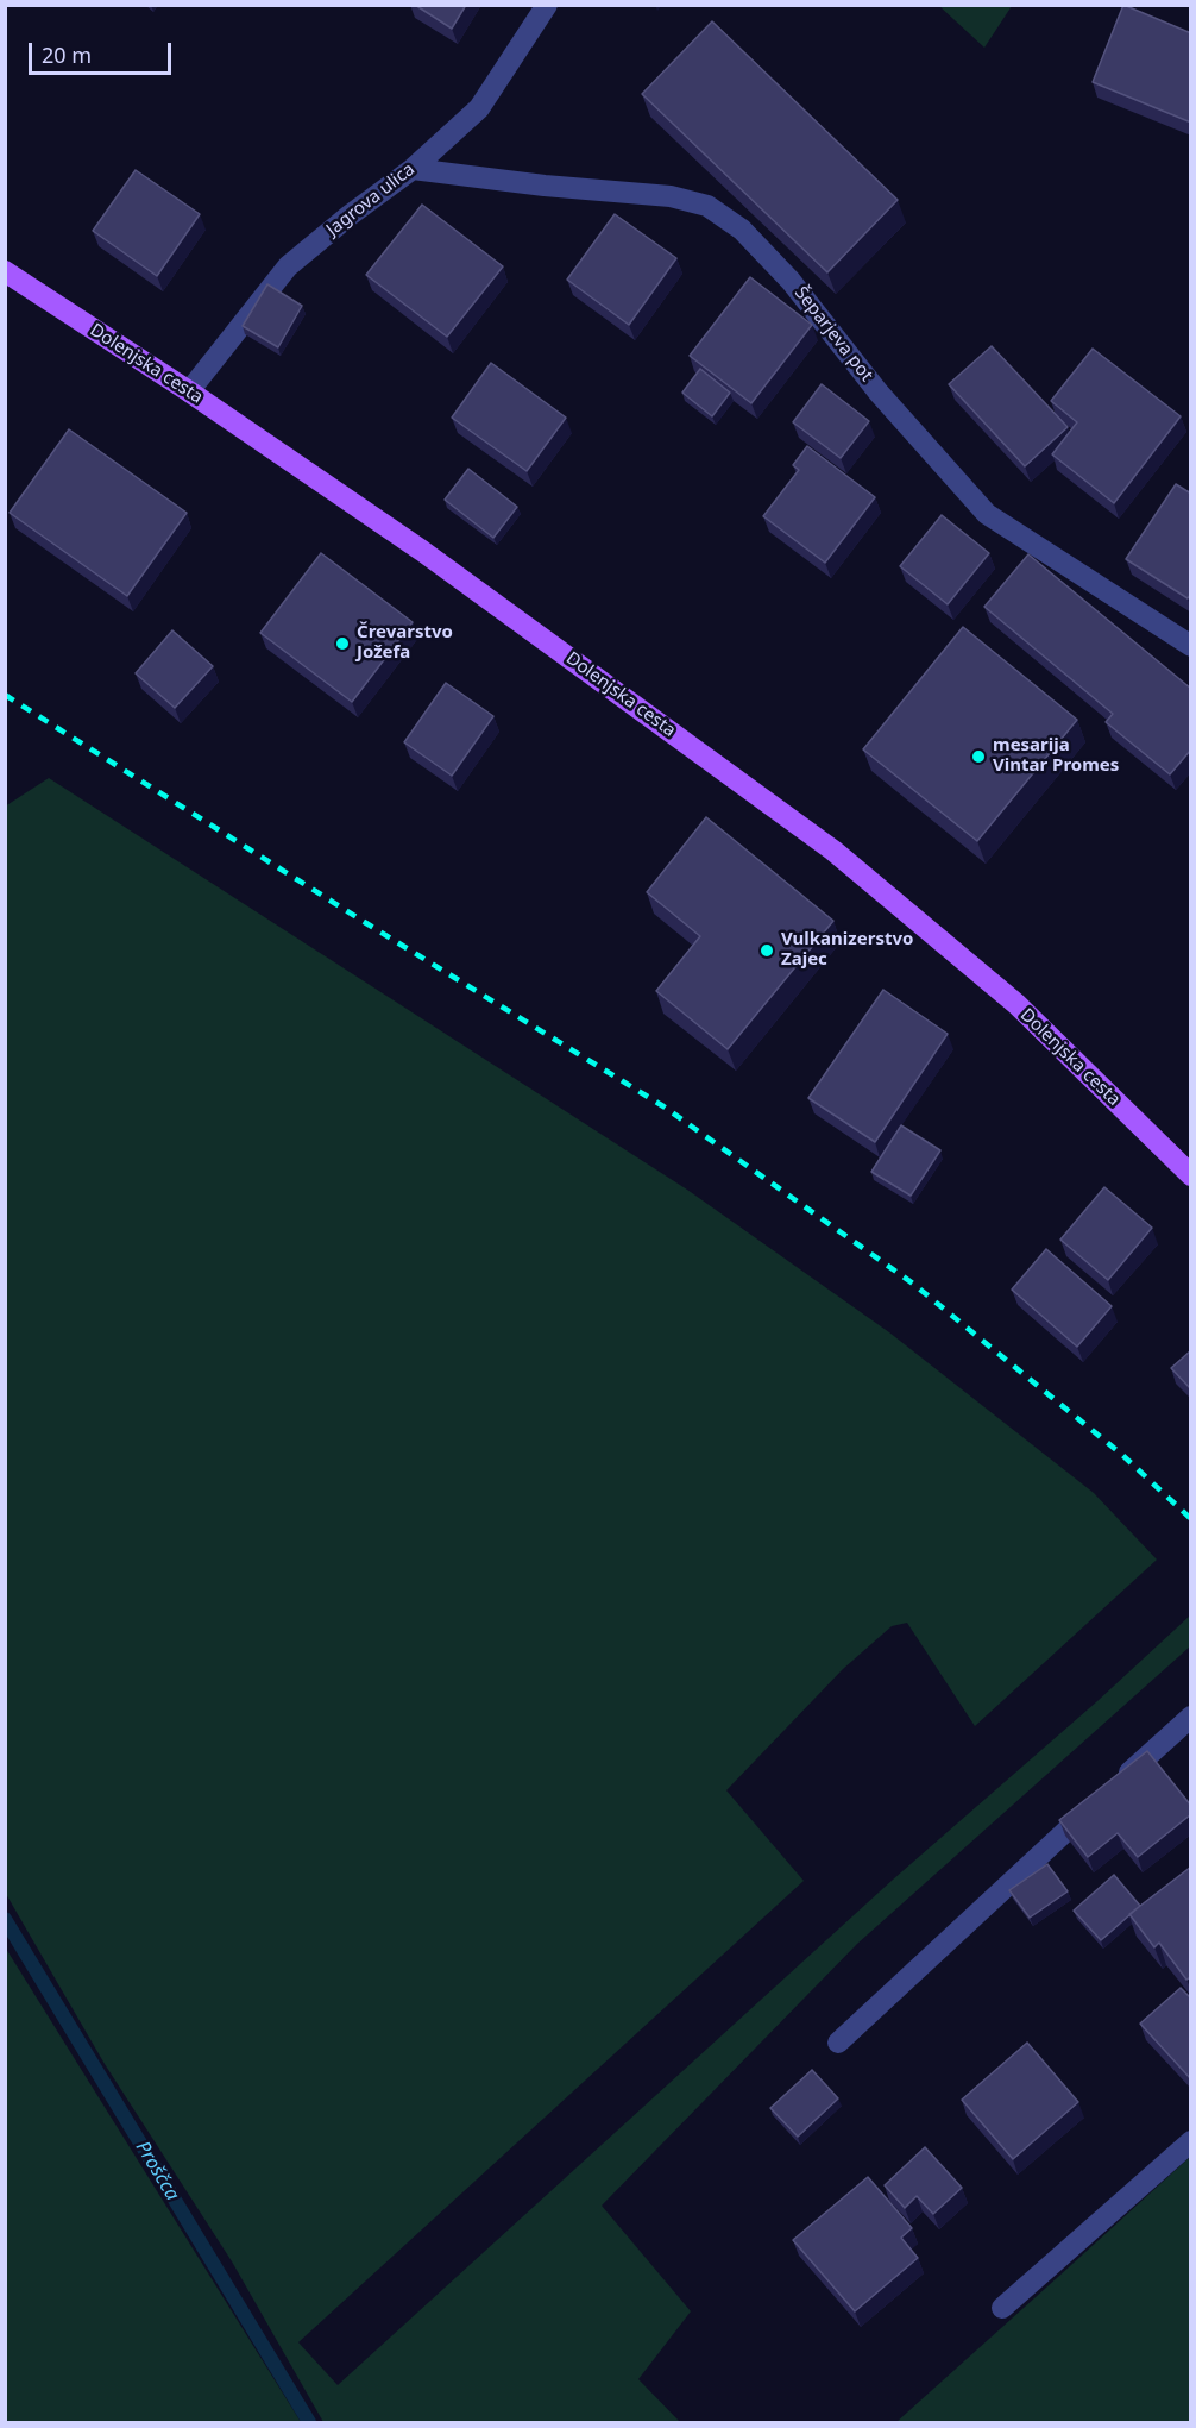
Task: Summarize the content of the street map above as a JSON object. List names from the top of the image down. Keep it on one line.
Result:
{"streets":{"main road":["Dolenjska cesta"],"street":["Jagrova ulica","Šeparjeva pot"]},"crossings":[["Jagrova ulica","Šeparjeva pot"],["Jagrova ulica","Dolenjska cesta"]],"water":["Proščca"],"places":["Črevarstvo Jožefa","mesarija Vintar Promes","Vulkanizerstvo Zajec"],"scale_bar":"20 m"}
